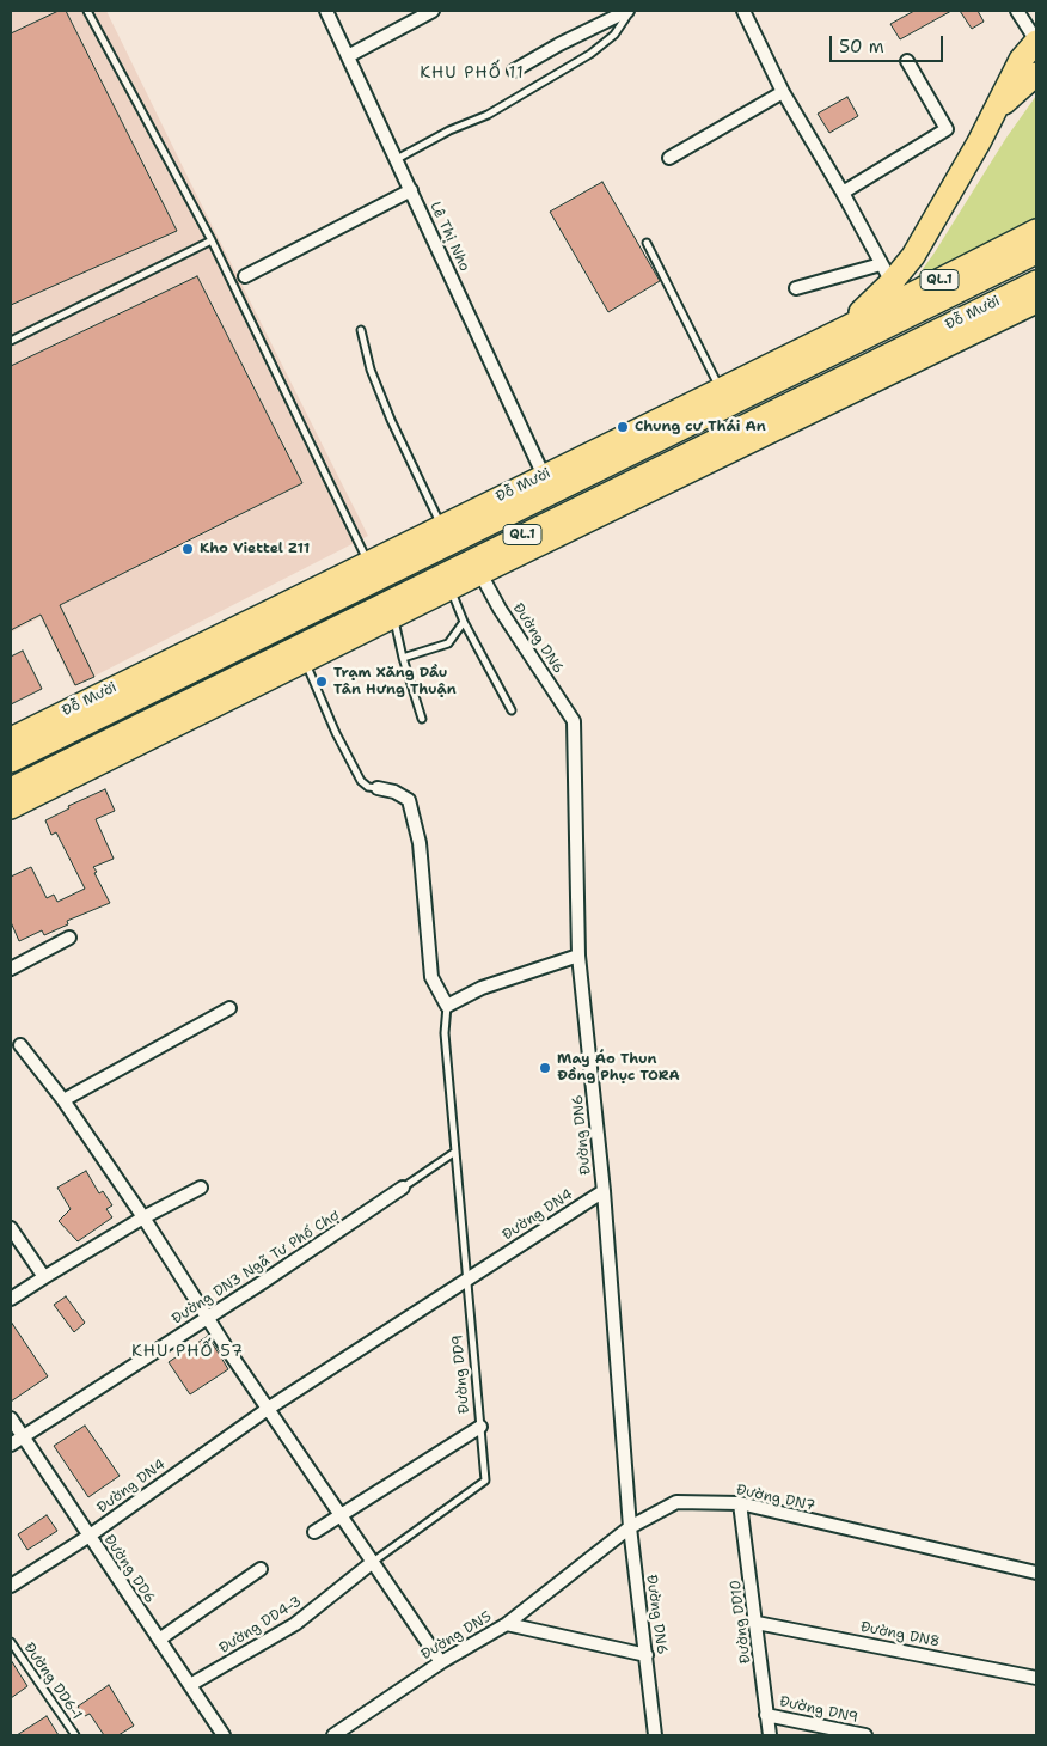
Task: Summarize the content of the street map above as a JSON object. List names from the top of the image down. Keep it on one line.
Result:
{"streets":{"highway":["QL.1","Đỗ Mười"],"street":["Lê Thị Nho","Đường DN6","Đường DN4","Đường DN3 Ngã Tư Phố Chợ","Đường DN7","Đường DD6","Đường DD10","Đường DD4-3","Đường DN8","Đường DN5","Đường DN9"],"lane":["Đường DD9","Đường DD6-1"]},"crossings":[["Lê Thị Nho","Đỗ Mười"],["Đỗ Mười","Đường DN6"],["Đường DN6","Đường DN4"],["Đường DN6","Đường DN7"],["Đường DN6","Đường DN5"],["Đường DN4","Đường DD9"],["Đường DN4","Đường DD6"],["Đường DN3 Ngã Tư Phố Chợ","Đường DD9"],["Đường DN3 Ngã Tư Phố Chợ","Đường DD6"],["Đường DD9","Đường DD4-3"],["Đường DN7","Đường DD10"],["Đường DN7","Đường DN5"],["Đường DD6","Đường DD4-3"],["Đường DD10","Đường DN8"],["Đường DD10","Đường DN9"]],"districts":["KHU PHỐ 11","KHU PHỐ 57"],"places":["Chung cư Thái An","Kho Viettel Z11","Trạm Xăng Dầu Tân Hưng Thuận","May Áo Thun Đồng Phục TORA"],"scale_bar":"50 m"}
